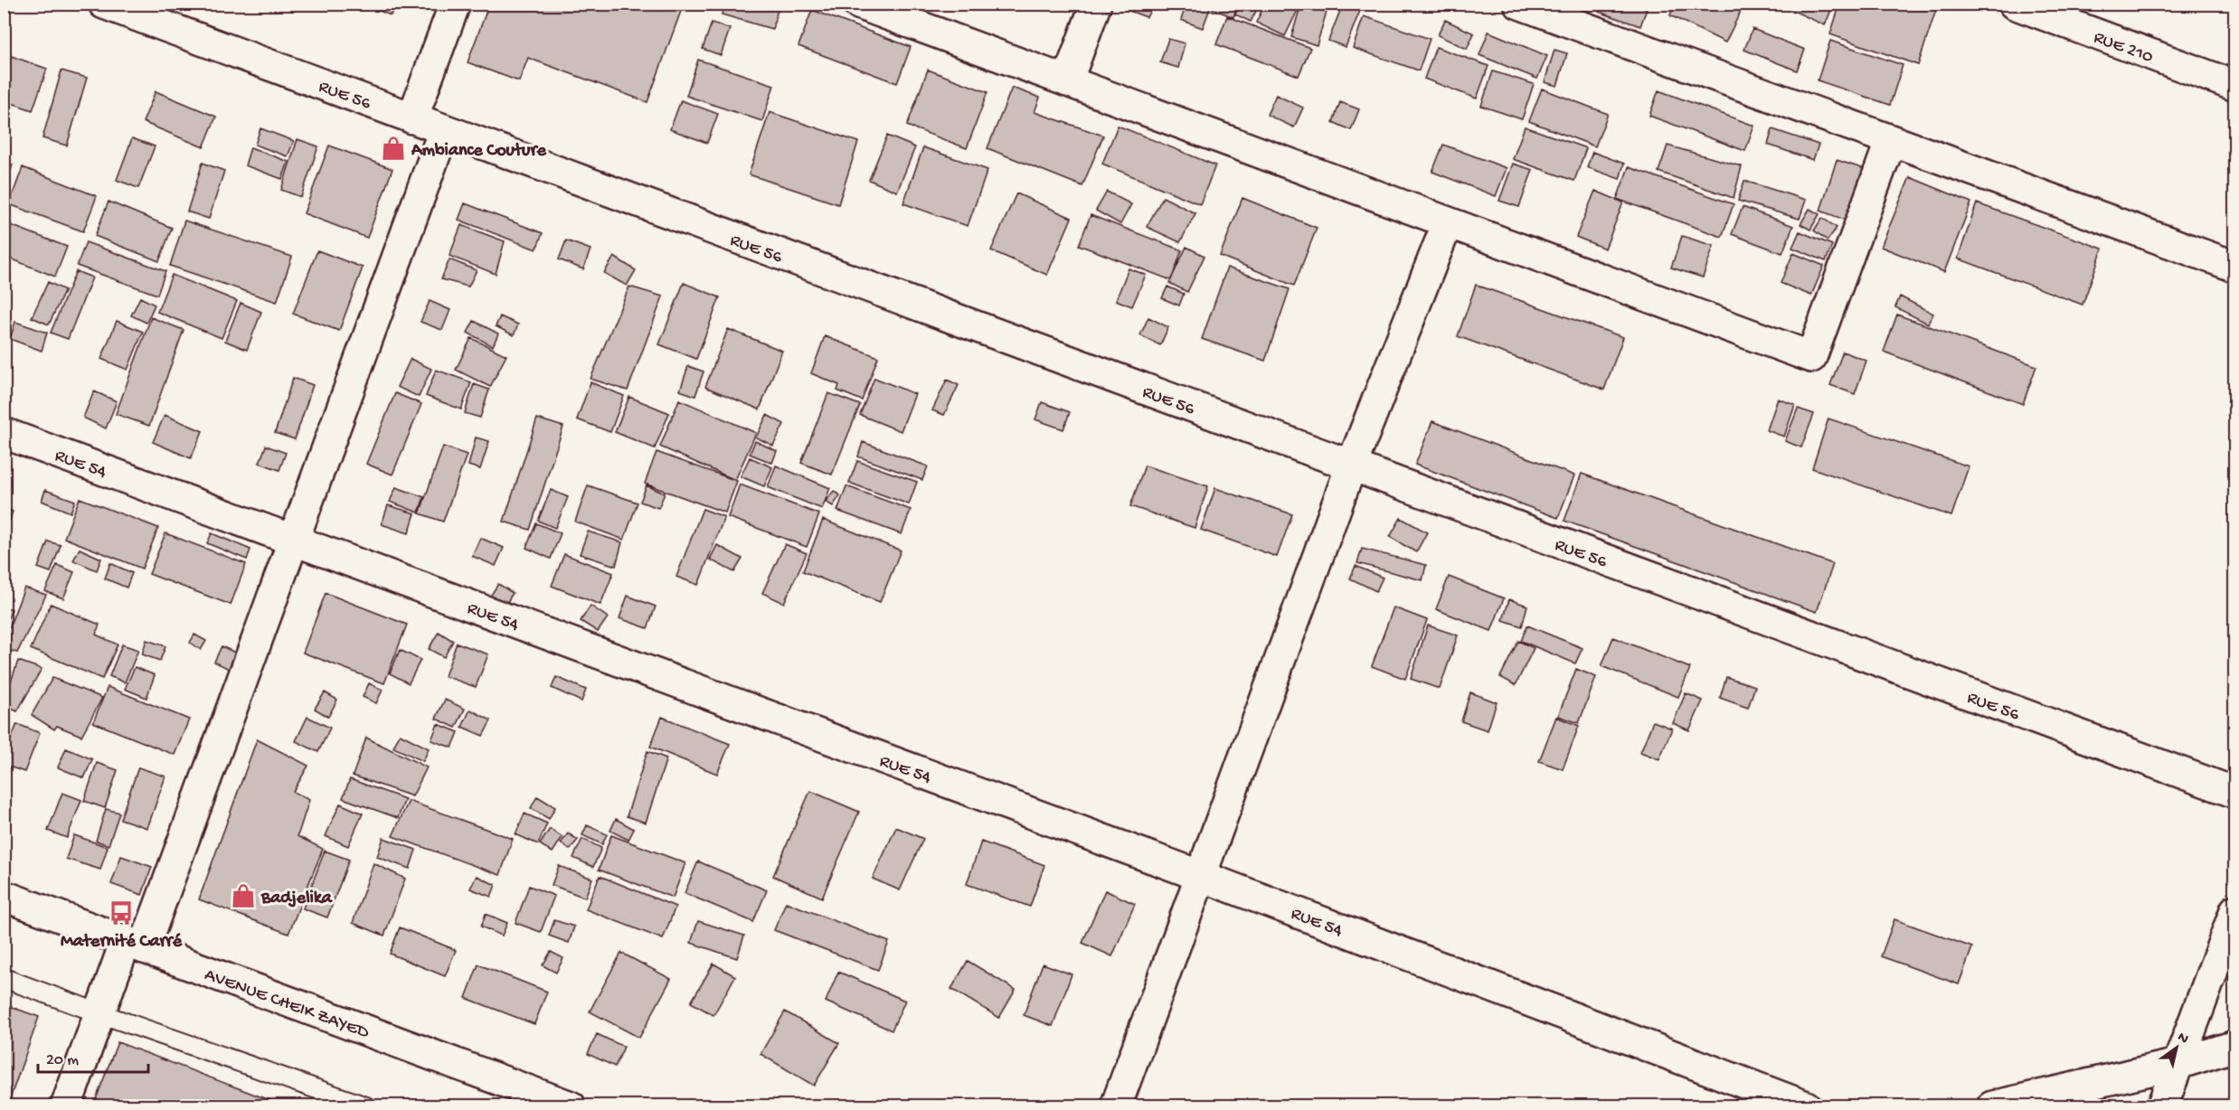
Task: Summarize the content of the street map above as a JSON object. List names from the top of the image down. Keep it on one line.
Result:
{"streets":{"street":["RUE 210","RUE 56","RUE 54","AVENUE CHEIK ZAYED"]},"places":{"shop":["Ambiance Couture","Badjelika"],"bus stop":["Maternité Carré"]},"scale_bar":"20 m","north":"top right"}
